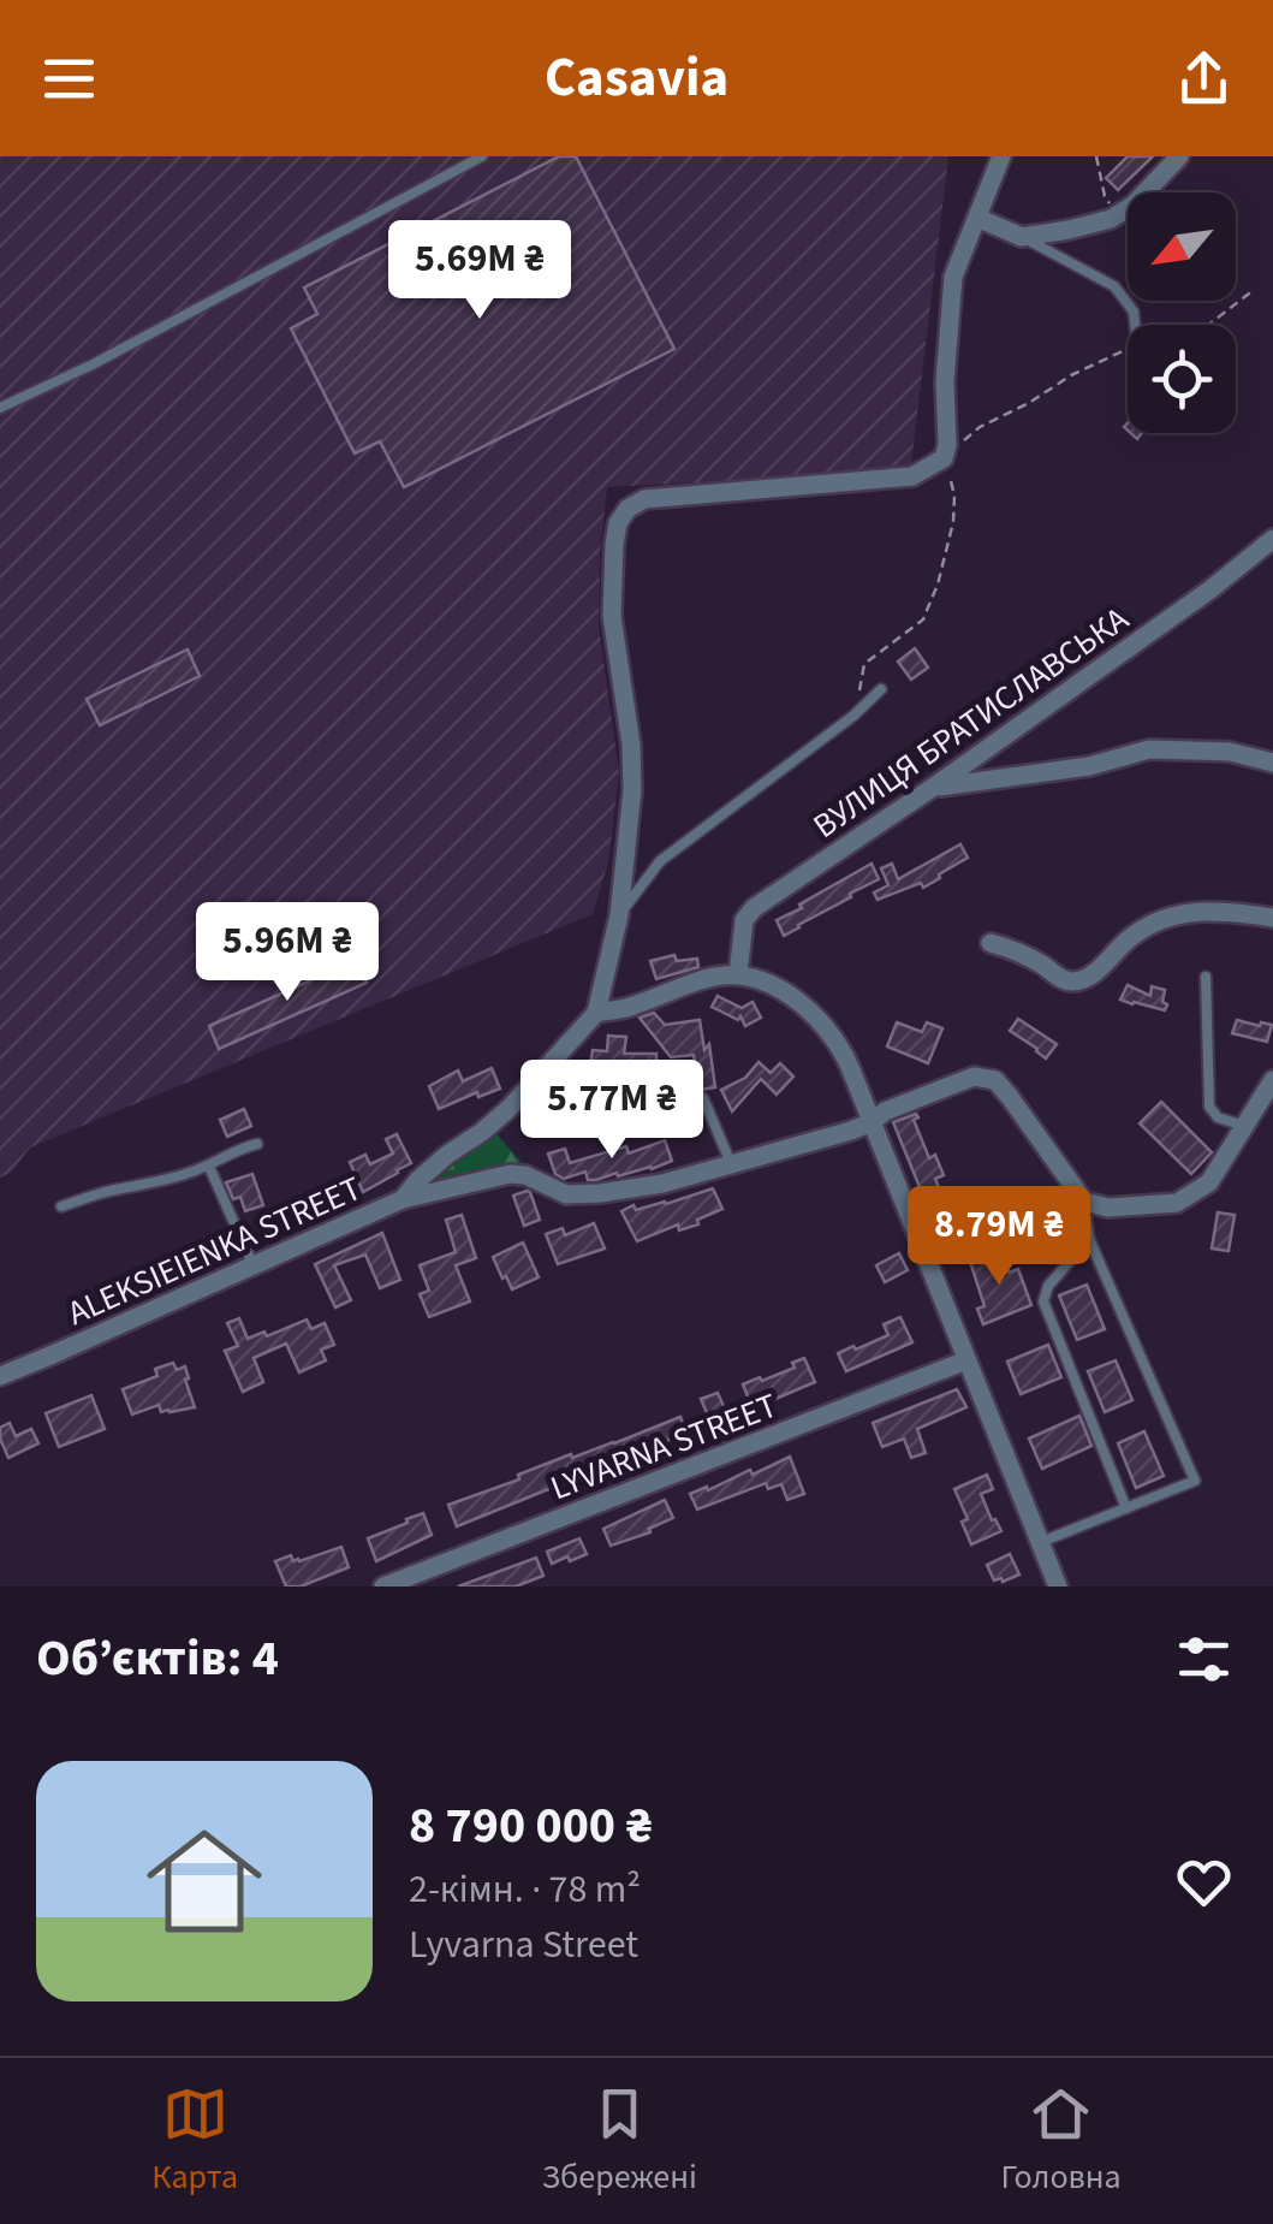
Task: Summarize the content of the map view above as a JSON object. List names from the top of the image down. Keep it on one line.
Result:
{"streets":{"street":["ВУЛИЦЯ БРАТИСЛАВСЬКА","ALEKSIEIENKA STREET","LYVARNA STREET"]},"north":"bottom left","page":{"header":"Casavia","price":["5.69M ₴","5.96M ₴","5.77M ₴","8.79M ₴"],"heading":"Об’єктів: 4","list":[{"name":"8 790 000 ₴","note":"2-кімн. · 78 m² · Lyvarna Street"}],"tabs":["Карта","Збережені","Головна"]}}
